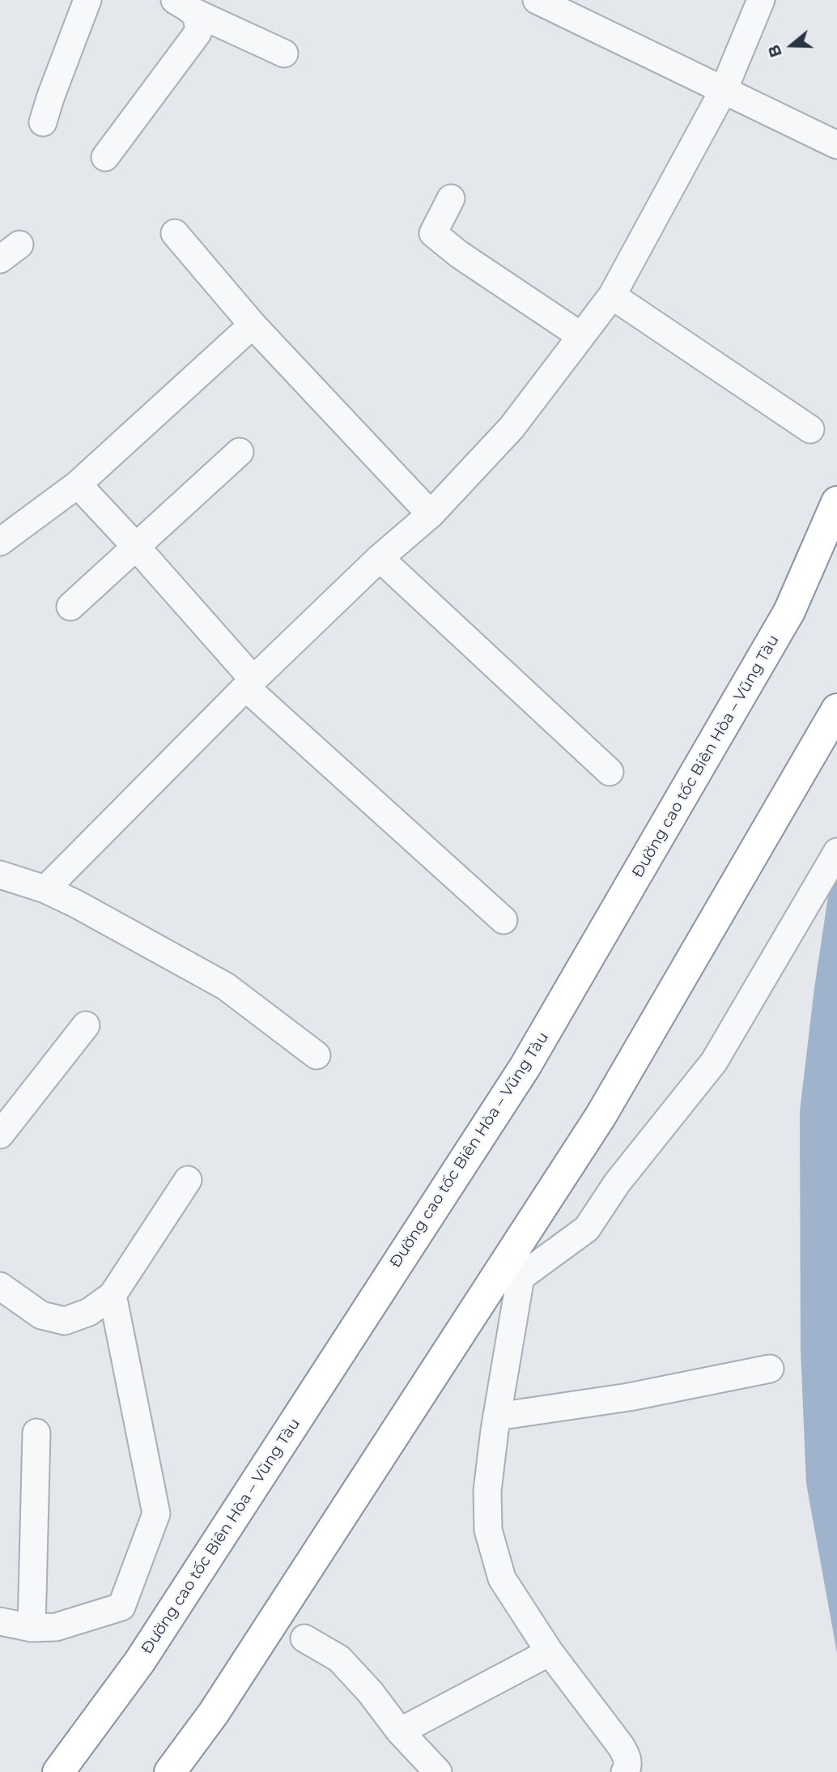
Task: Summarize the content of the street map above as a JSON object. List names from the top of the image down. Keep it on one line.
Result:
{"streets":{"highway":["Đường cao tốc Biên Hòa – Vũng Tàu"]},"north":"left"}
